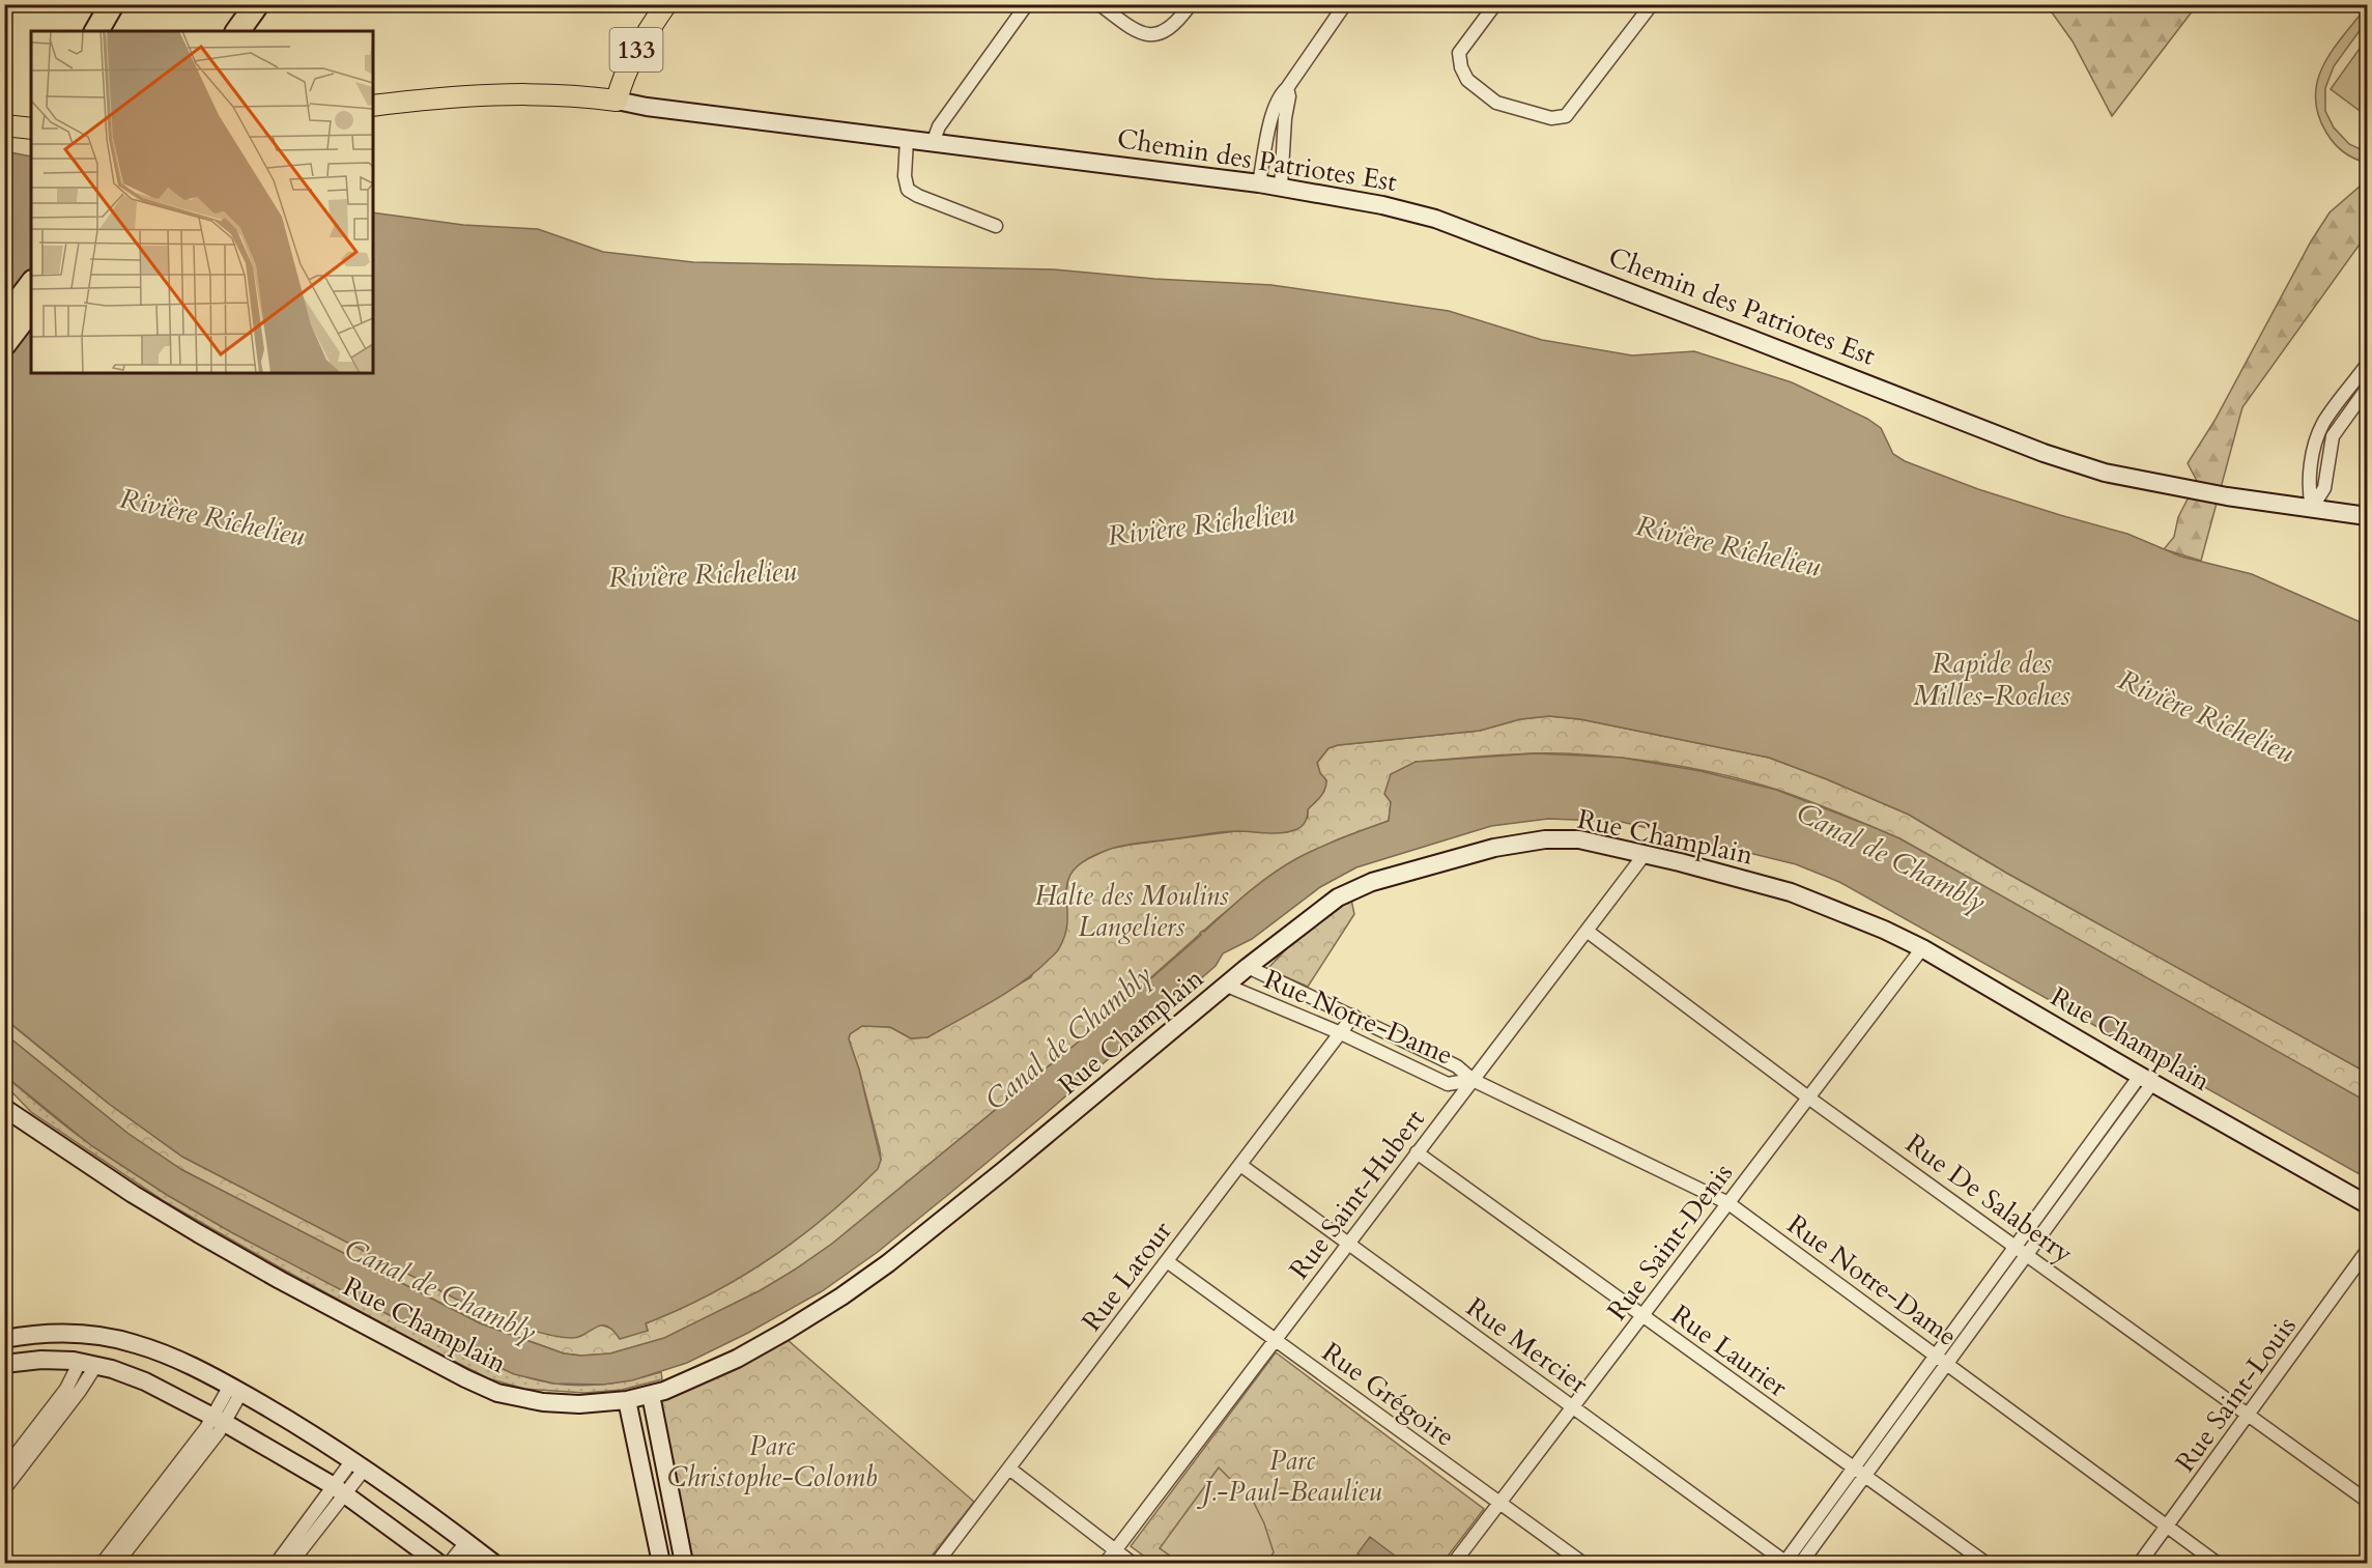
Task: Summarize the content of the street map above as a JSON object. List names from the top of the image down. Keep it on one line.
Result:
{"streets":{"main road":["133","Chemin des Patriotes Est"],"street":["Rue Champlain","Rue Notre-Dame","Rue Saint-Hubert","Rue De Salaberry","Rue Saint-Denis","Rue Latour","Rue Mercier","Rue Laurier","Rue Grégoire","Rue Saint-Louis"]},"crossings":[["133","Chemin des Patriotes Est"],["Rue Champlain","Rue Notre-Dame"],["Rue Champlain","Rue Saint-Hubert"],["Rue Champlain","Rue Saint-Denis"],["Rue Notre-Dame","Rue Saint-Hubert"],["Rue Notre-Dame","Rue Saint-Denis"],["Rue Notre-Dame","Rue Latour"],["Rue Notre-Dame","Rue Saint-Louis"],["Rue Saint-Hubert","Rue De Salaberry"],["Rue Saint-Hubert","Rue Mercier"],["Rue Saint-Hubert","Rue Laurier"],["Rue Saint-Hubert","Rue Grégoire"],["Rue De Salaberry","Rue Saint-Denis"],["Rue De Salaberry","Rue Saint-Louis"],["Rue Saint-Denis","Rue Mercier"],["Rue Saint-Denis","Rue Laurier"],["Rue Saint-Denis","Rue Grégoire"],["Rue Latour","Rue Mercier"],["Rue Latour","Rue Grégoire"]],"water":["Rivière Richelieu","Rapide des Milles-Roches","Canal de Chambly"],"parks":["Halte des Moulins Langeliers","Parc Christophe-Colomb","Parc J.-Paul-Beaulieu"]}
